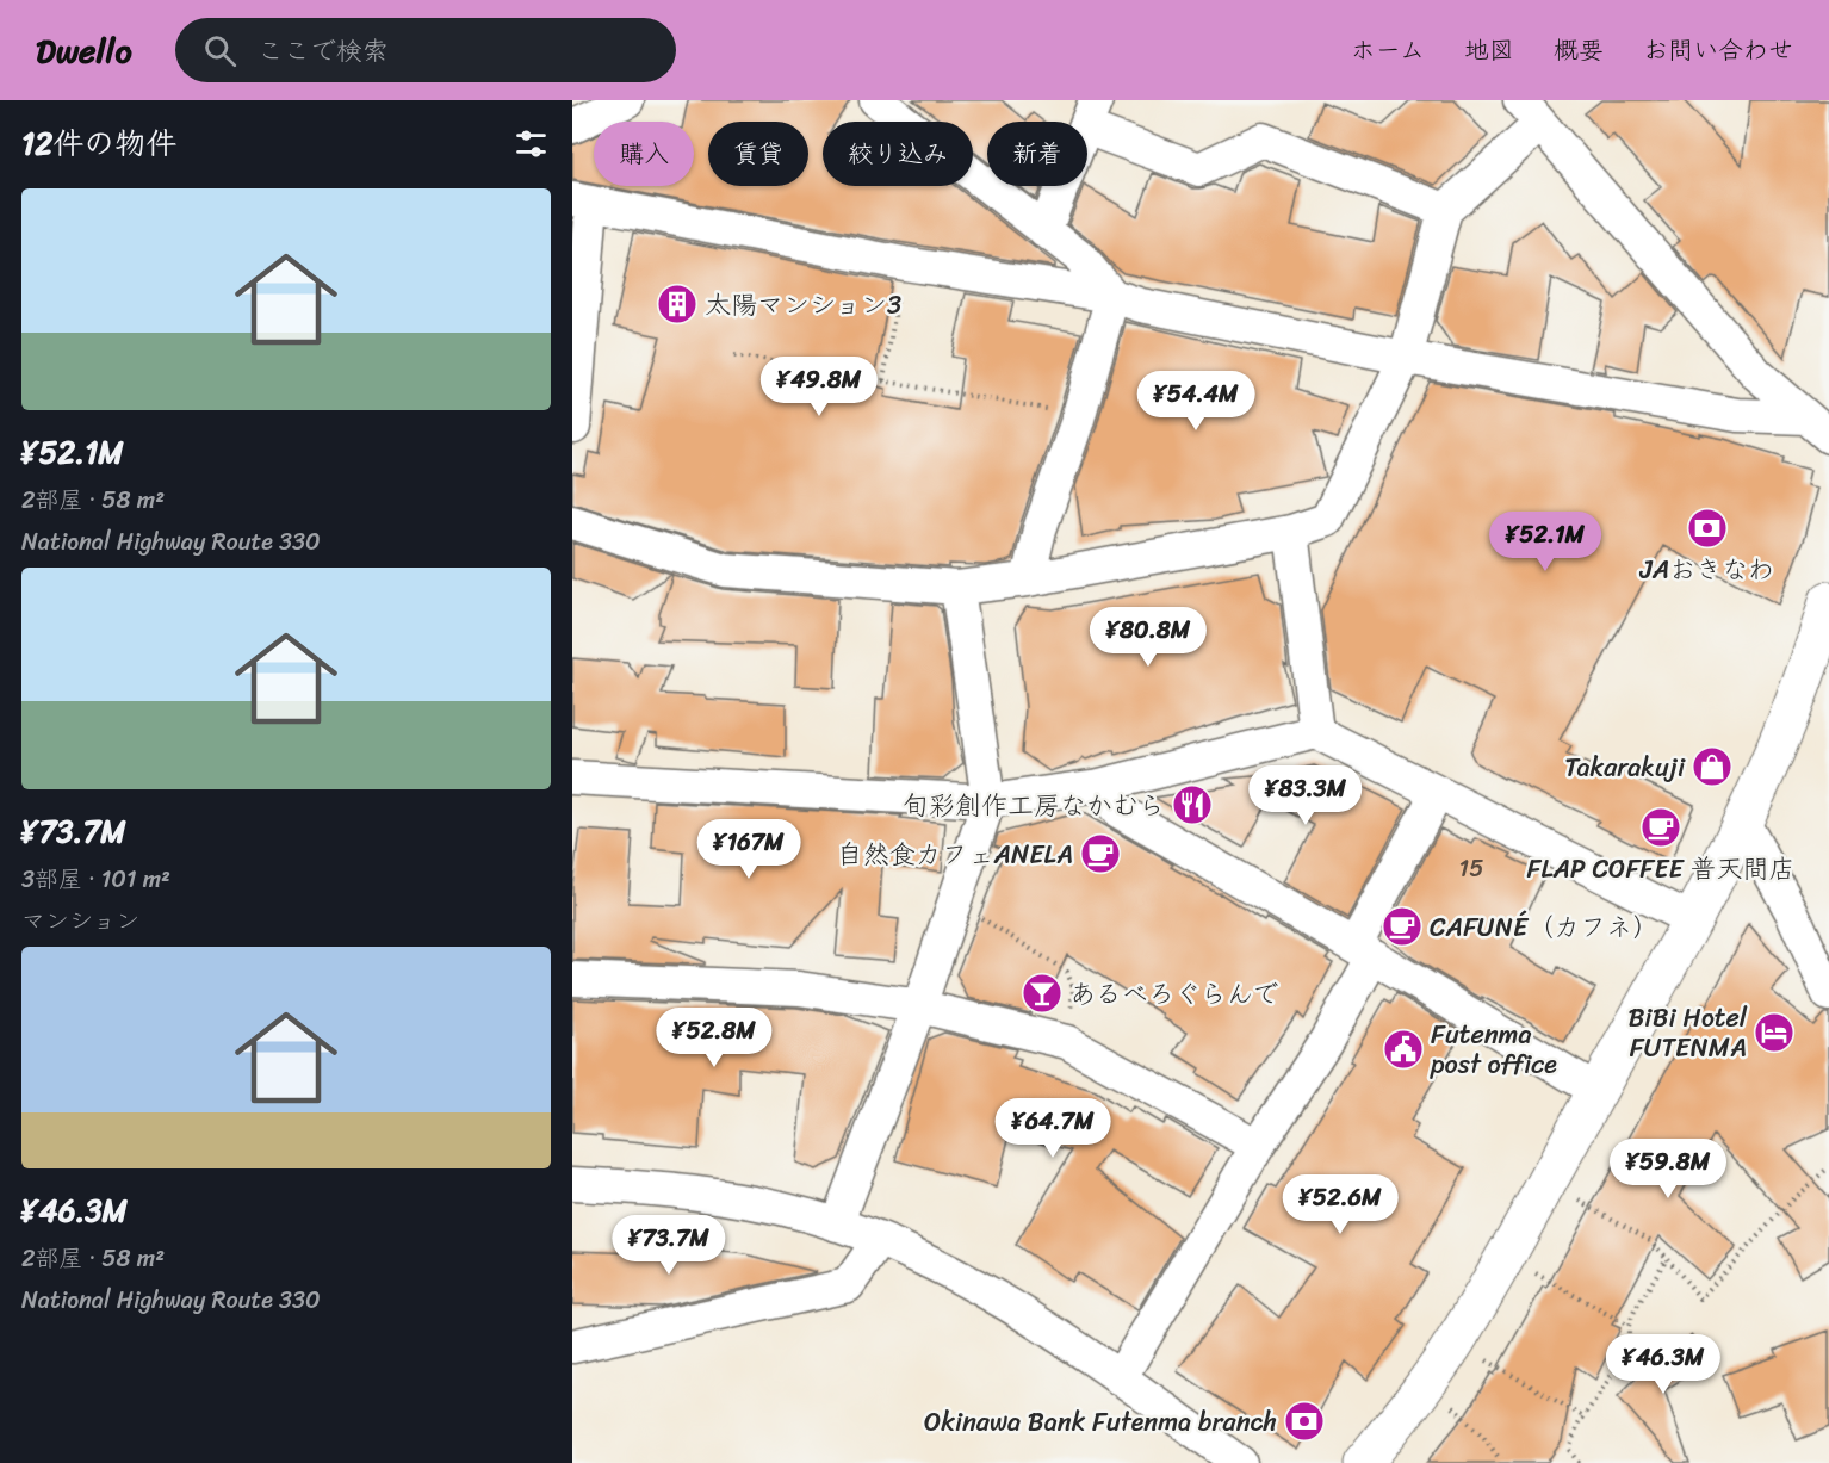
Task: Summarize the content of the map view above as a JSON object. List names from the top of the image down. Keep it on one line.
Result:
{"places":{"building":["太陽マンション3"],"bank":["JAおきなわ","Okinawa Bank Futenma branch"],"shop":["Takarakuji"],"restaurant":["旬彩創作工房なかむら"],"cafe":["FLAP COFFEE 普天間店","自然食カフェANELA","CAFUNÉ（カフネ）"],"bar":["あるべろぐらんで"],"hotel":["BiBi Hotel FUTENMA"],"public building":["Futenma post office"]},"house_numbers":["15"],"page":{"header":"Dwello","search":"ここで検索","nav":["ホーム","地図","概要","お問い合わせ"],"heading":"12件の物件","chip":["購入","賃貸","絞り込み","新着"],"list":[{"name":"¥52.1M","note":"2部屋 · 58 m² · National Highway Route 330"},{"name":"¥73.7M","note":"3部屋 · 101 m² · マンション"},{"name":"¥46.3M","note":"2部屋 · 58 m² · National Highway Route 330"}],"price":["¥49.8M","¥54.4M","¥52.1M","¥80.8M","¥83.3M","¥167M","¥52.8M","¥64.7M","¥59.8M","¥52.6M","¥73.7M","¥46.3M"]}}
